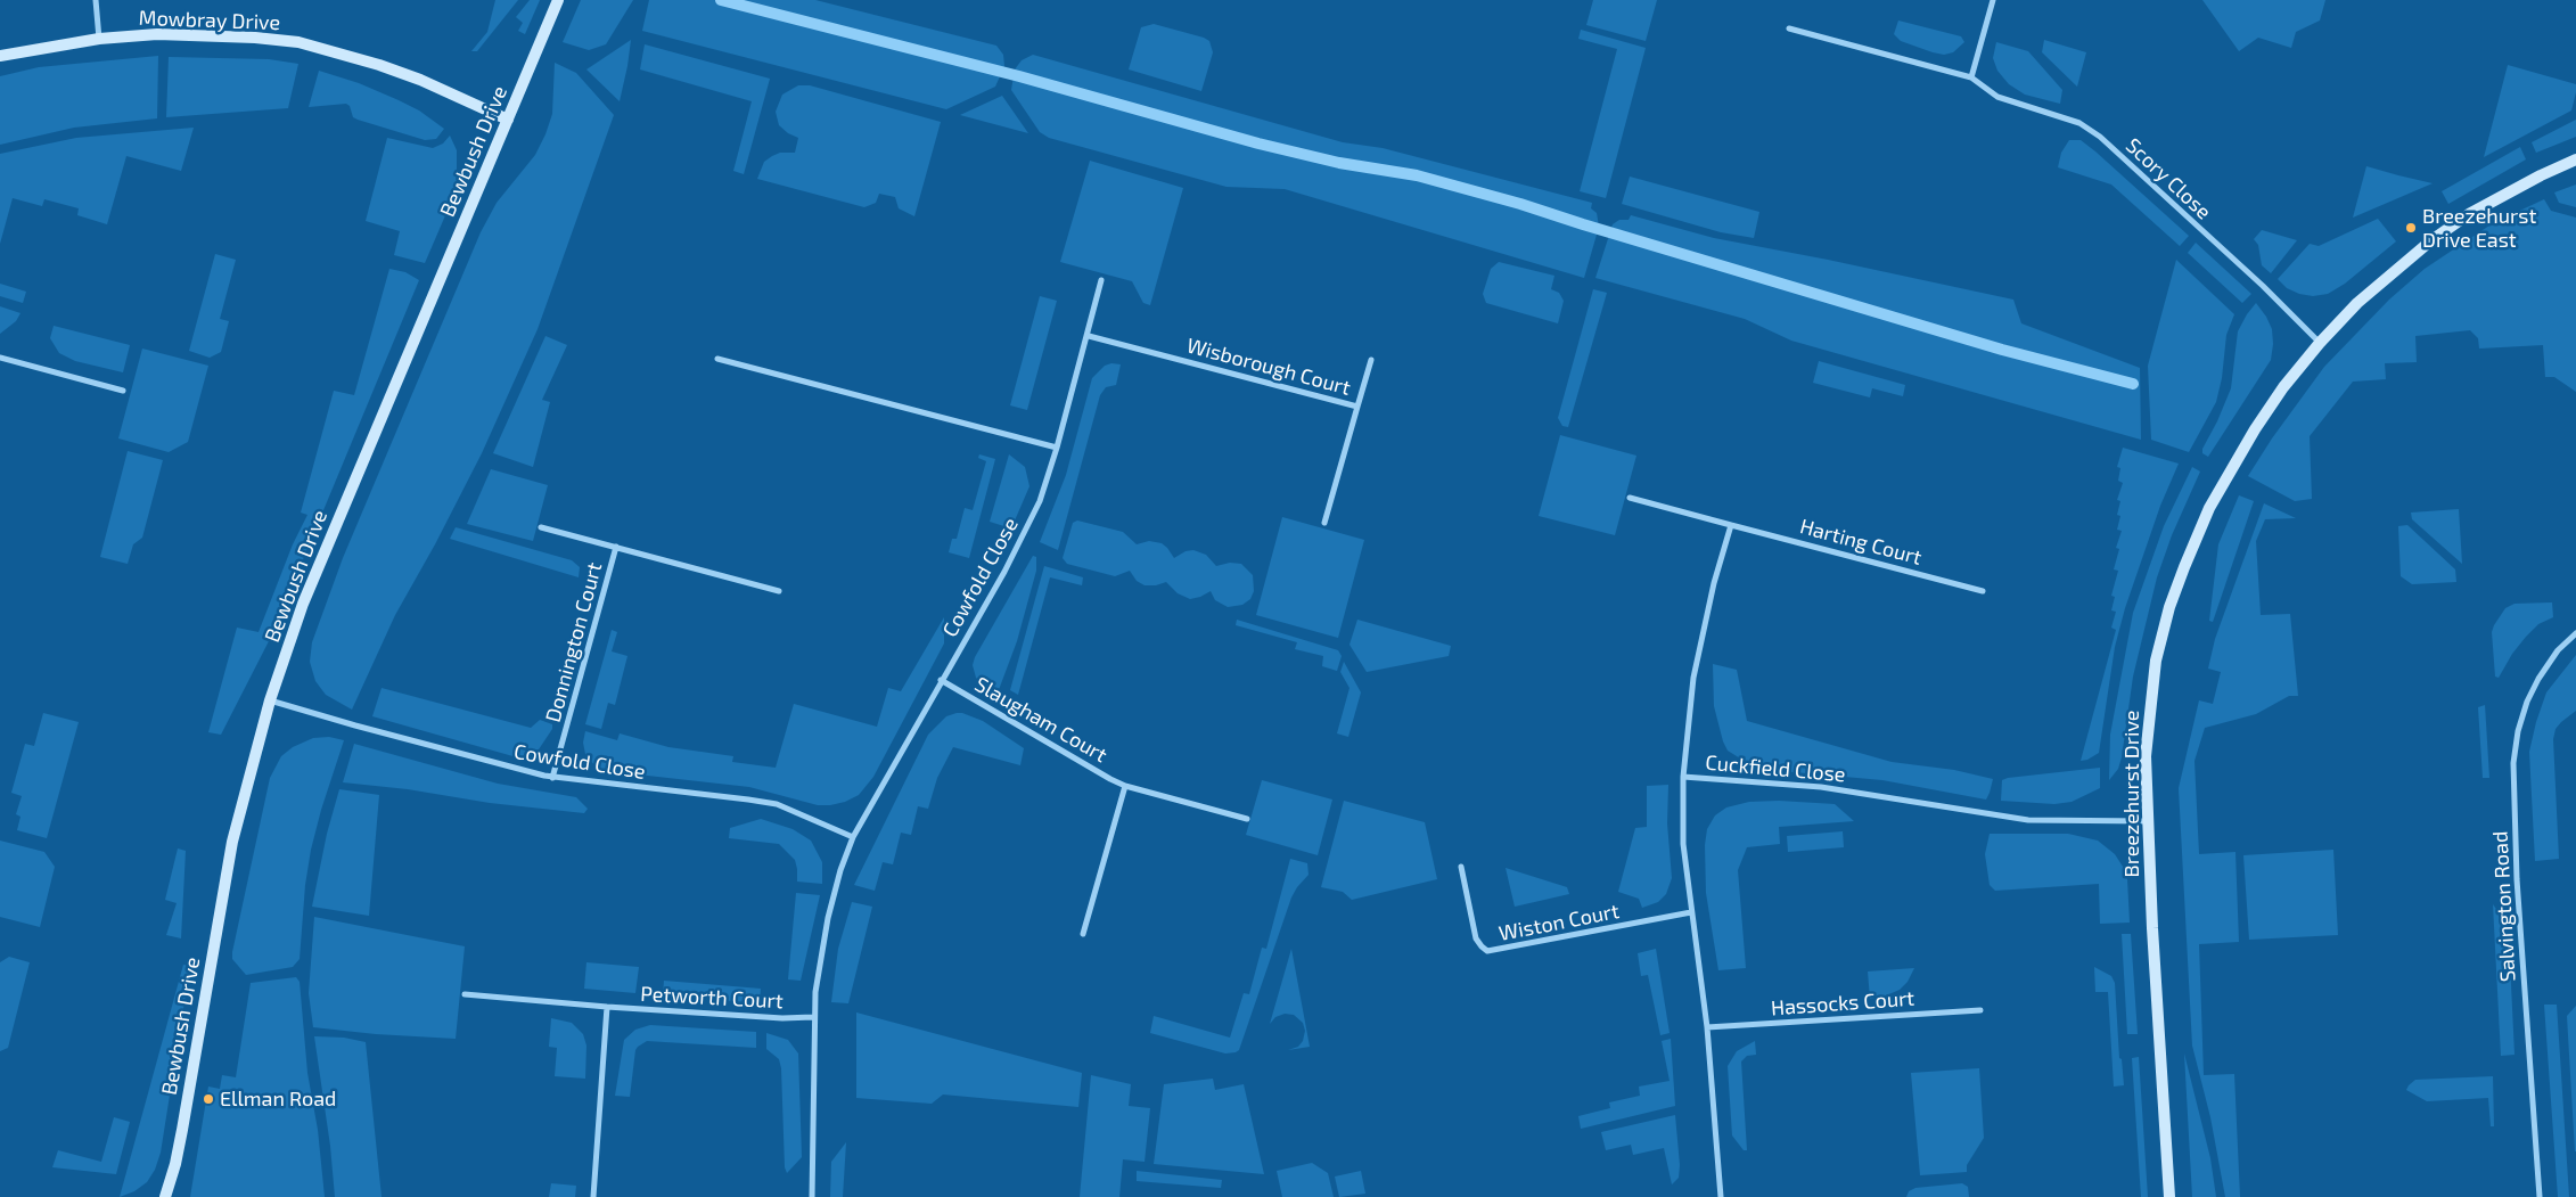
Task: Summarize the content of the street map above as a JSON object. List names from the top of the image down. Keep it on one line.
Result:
{"streets":{"street":["Mowbray Drive","Bewbush Drive","Scory Close","Wisborough Court","Harting Court","Cowfold Close","Donnington Court","Slaugham Court","Cuckfield Close","Breezehurst Drive","Salvington Road","Wiston Court","Petworth Court","Hassocks Court"]},"crossings":[["Mowbray Drive","Bewbush Drive"],["Bewbush Drive","Cowfold Close"],["Scory Close","Breezehurst Drive"],["Wisborough Court","Cowfold Close"],["Cowfold Close","Donnington Court"],["Cowfold Close","Slaugham Court"],["Cowfold Close","Petworth Court"],["Cuckfield Close","Breezehurst Drive"],["Cuckfield Close","Wiston Court"],["Cuckfield Close","Hassocks Court"]],"places":["Breezehurst Drive East","Ellman Road"]}
